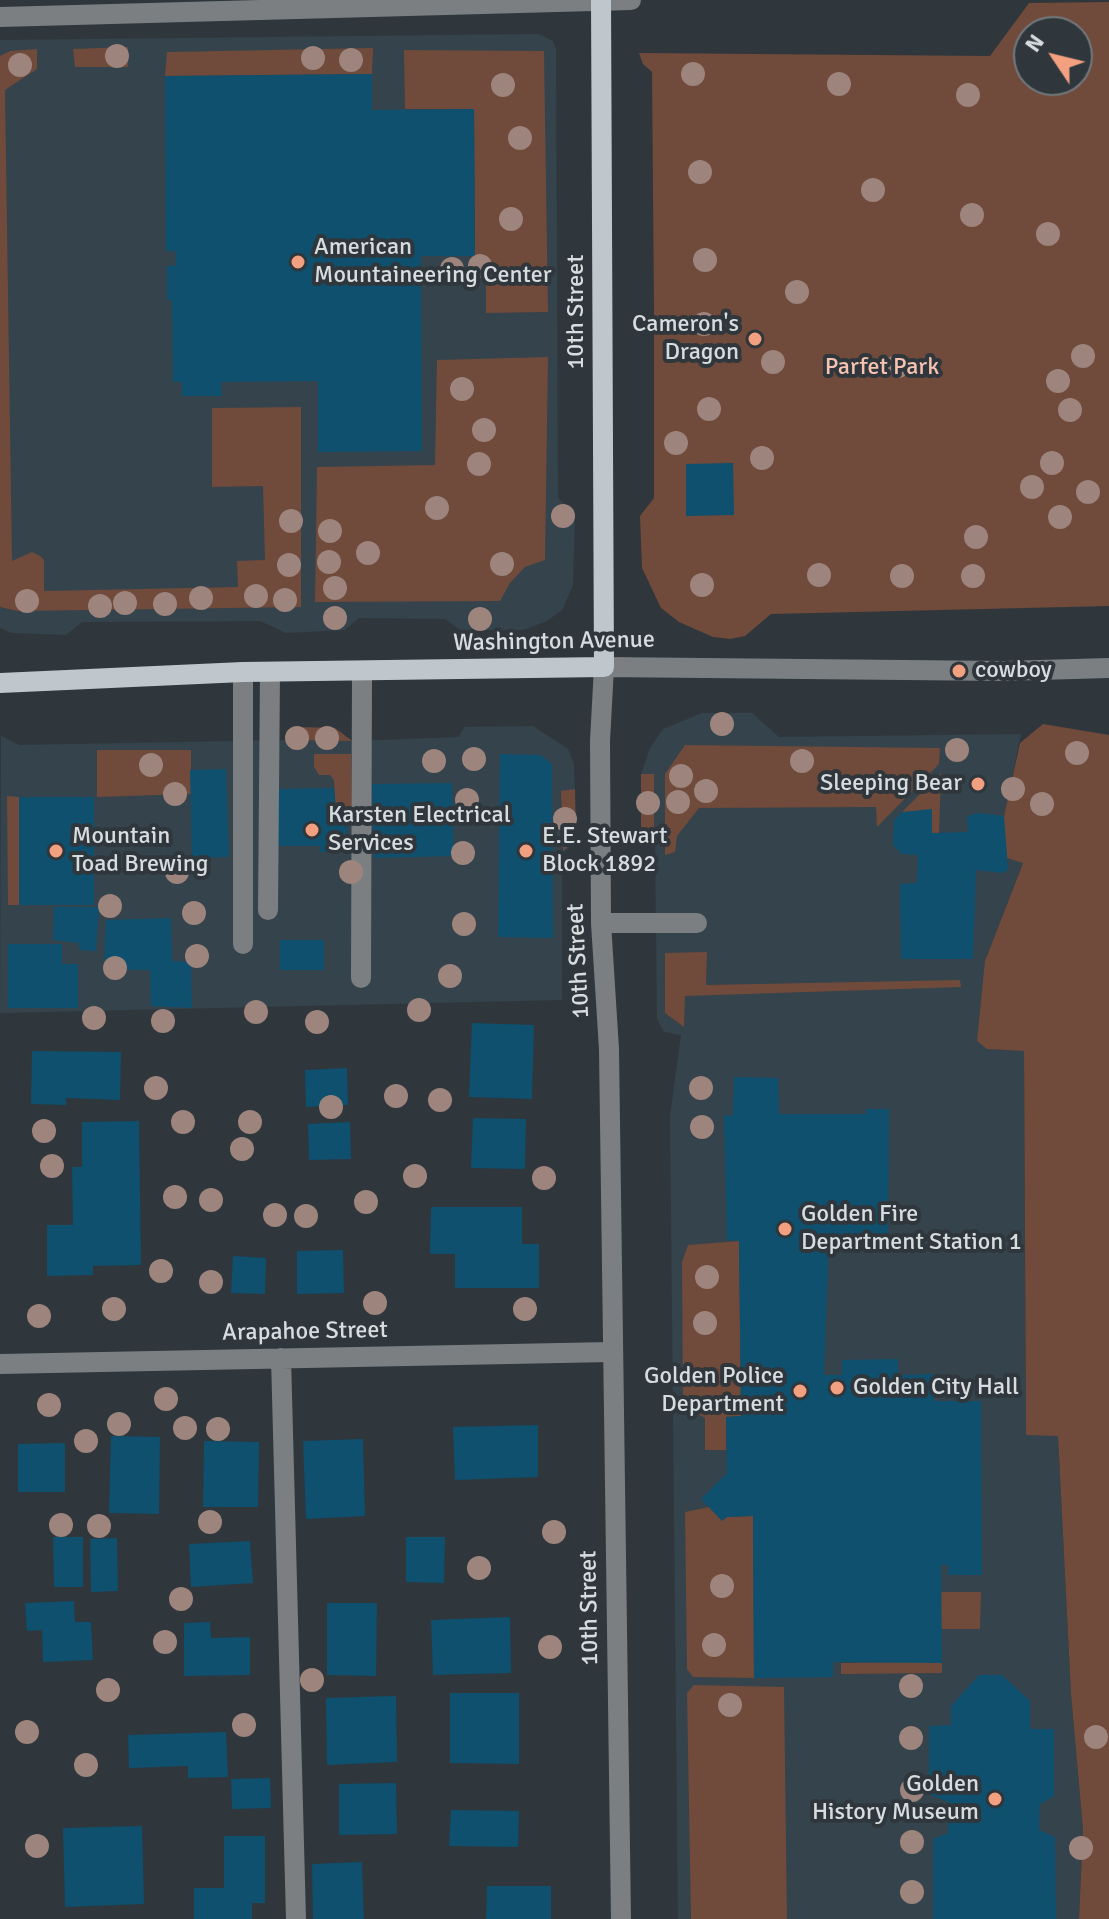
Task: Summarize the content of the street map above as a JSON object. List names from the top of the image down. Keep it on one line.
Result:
{"streets":{"main road":["10th Street","Washington Avenue"],"street":["Arapahoe Street"]},"crossings":[["10th Street","Washington Avenue"],["10th Street","Arapahoe Street"]],"parks":["Parfet Park"],"places":["American Mountaineering Center","Cameron's Dragon","cowboy","Sleeping Bear","Karsten Electrical Services","Mountain Toad Brewing","E.E. Stewart Block 1892","Golden Fire Department Station 1","Golden City Hall","Golden Police Department","Golden History Museum"],"north":"top left"}
